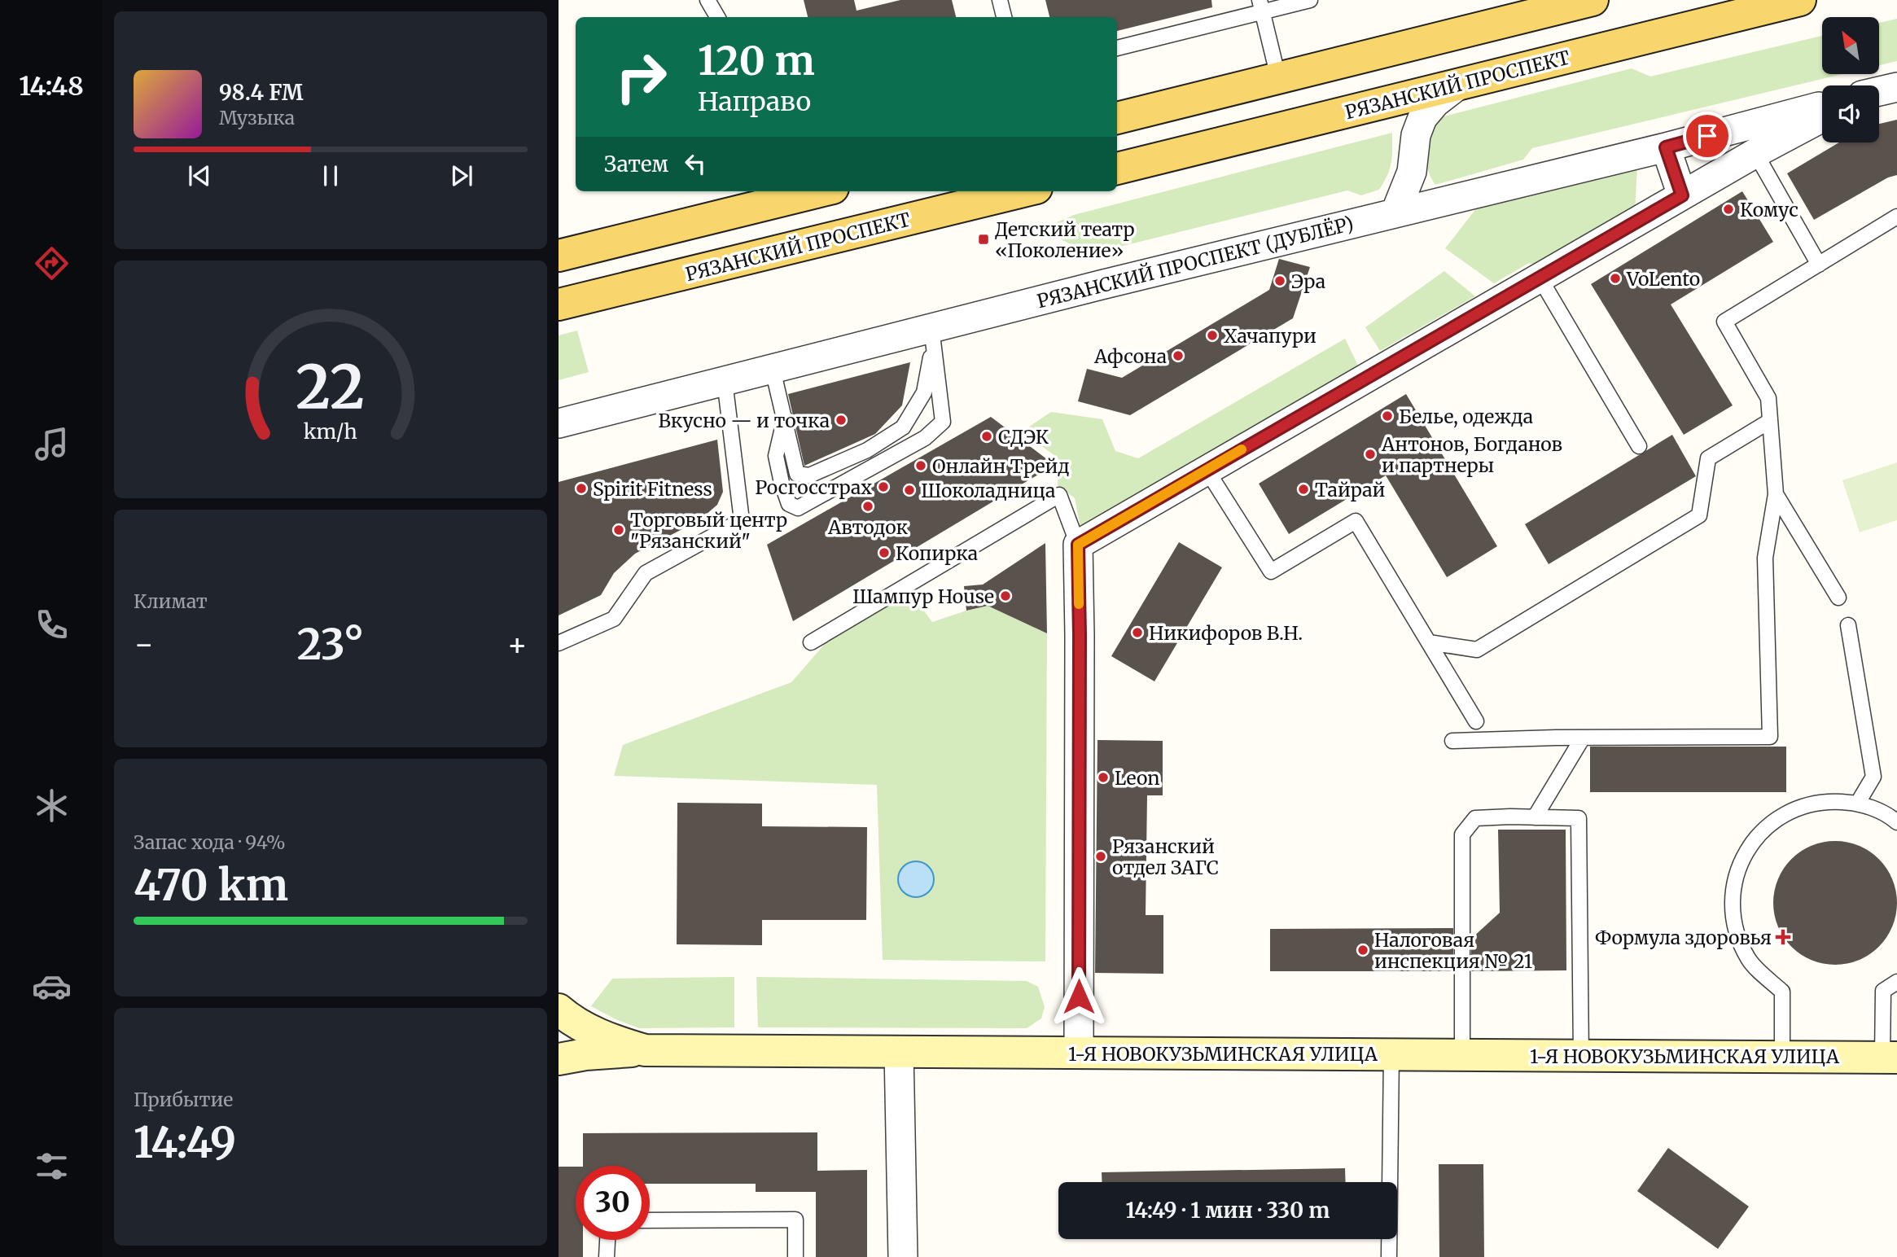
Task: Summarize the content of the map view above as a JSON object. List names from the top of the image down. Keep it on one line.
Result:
{"streets":{"main road":["РЯЗАНСКИЙ ПРОСПЕКТ"],"street":["РЯЗАНСКИЙ ПРОСПЕКТ (ДУБЛЁР)","1-Я НОВОКУЗЬМИНСКАЯ УЛИЦА"]},"places":{"other":["Комус","VoLento","Эра","Хачапури","Афсона","Белье, одежда","Вкусно — и точка","СДЭК","Антонов, Богданов и партнеры","Онлайн Трейд","Росгосстрах","Spirit Fitness","Тайрай","Шоколадница","Автодок","Торговый центр \"Рязанский\"","Копирка","Шампур House","Никифоров В.Н.","Leon","Рязанский отдел ЗАГС","Налоговая инспекция № 21"],"transit":["Детский театр «Поколение»"],"health":["Формула здоровья"]},"north":"top left","page":{"tabs":"14:48","turn":["120 m","Направо"],"song":["98.4 FM","Музыка"],"then":"Затем","tile":["Климат",["Запас хода · 94%","470 km"],["Прибытие","14:49"]],"heat":["−","23°","+"],"limit":"30","trip":"14:49 · 1 мин · 330 m","gauge":["22","km/h"]}}
